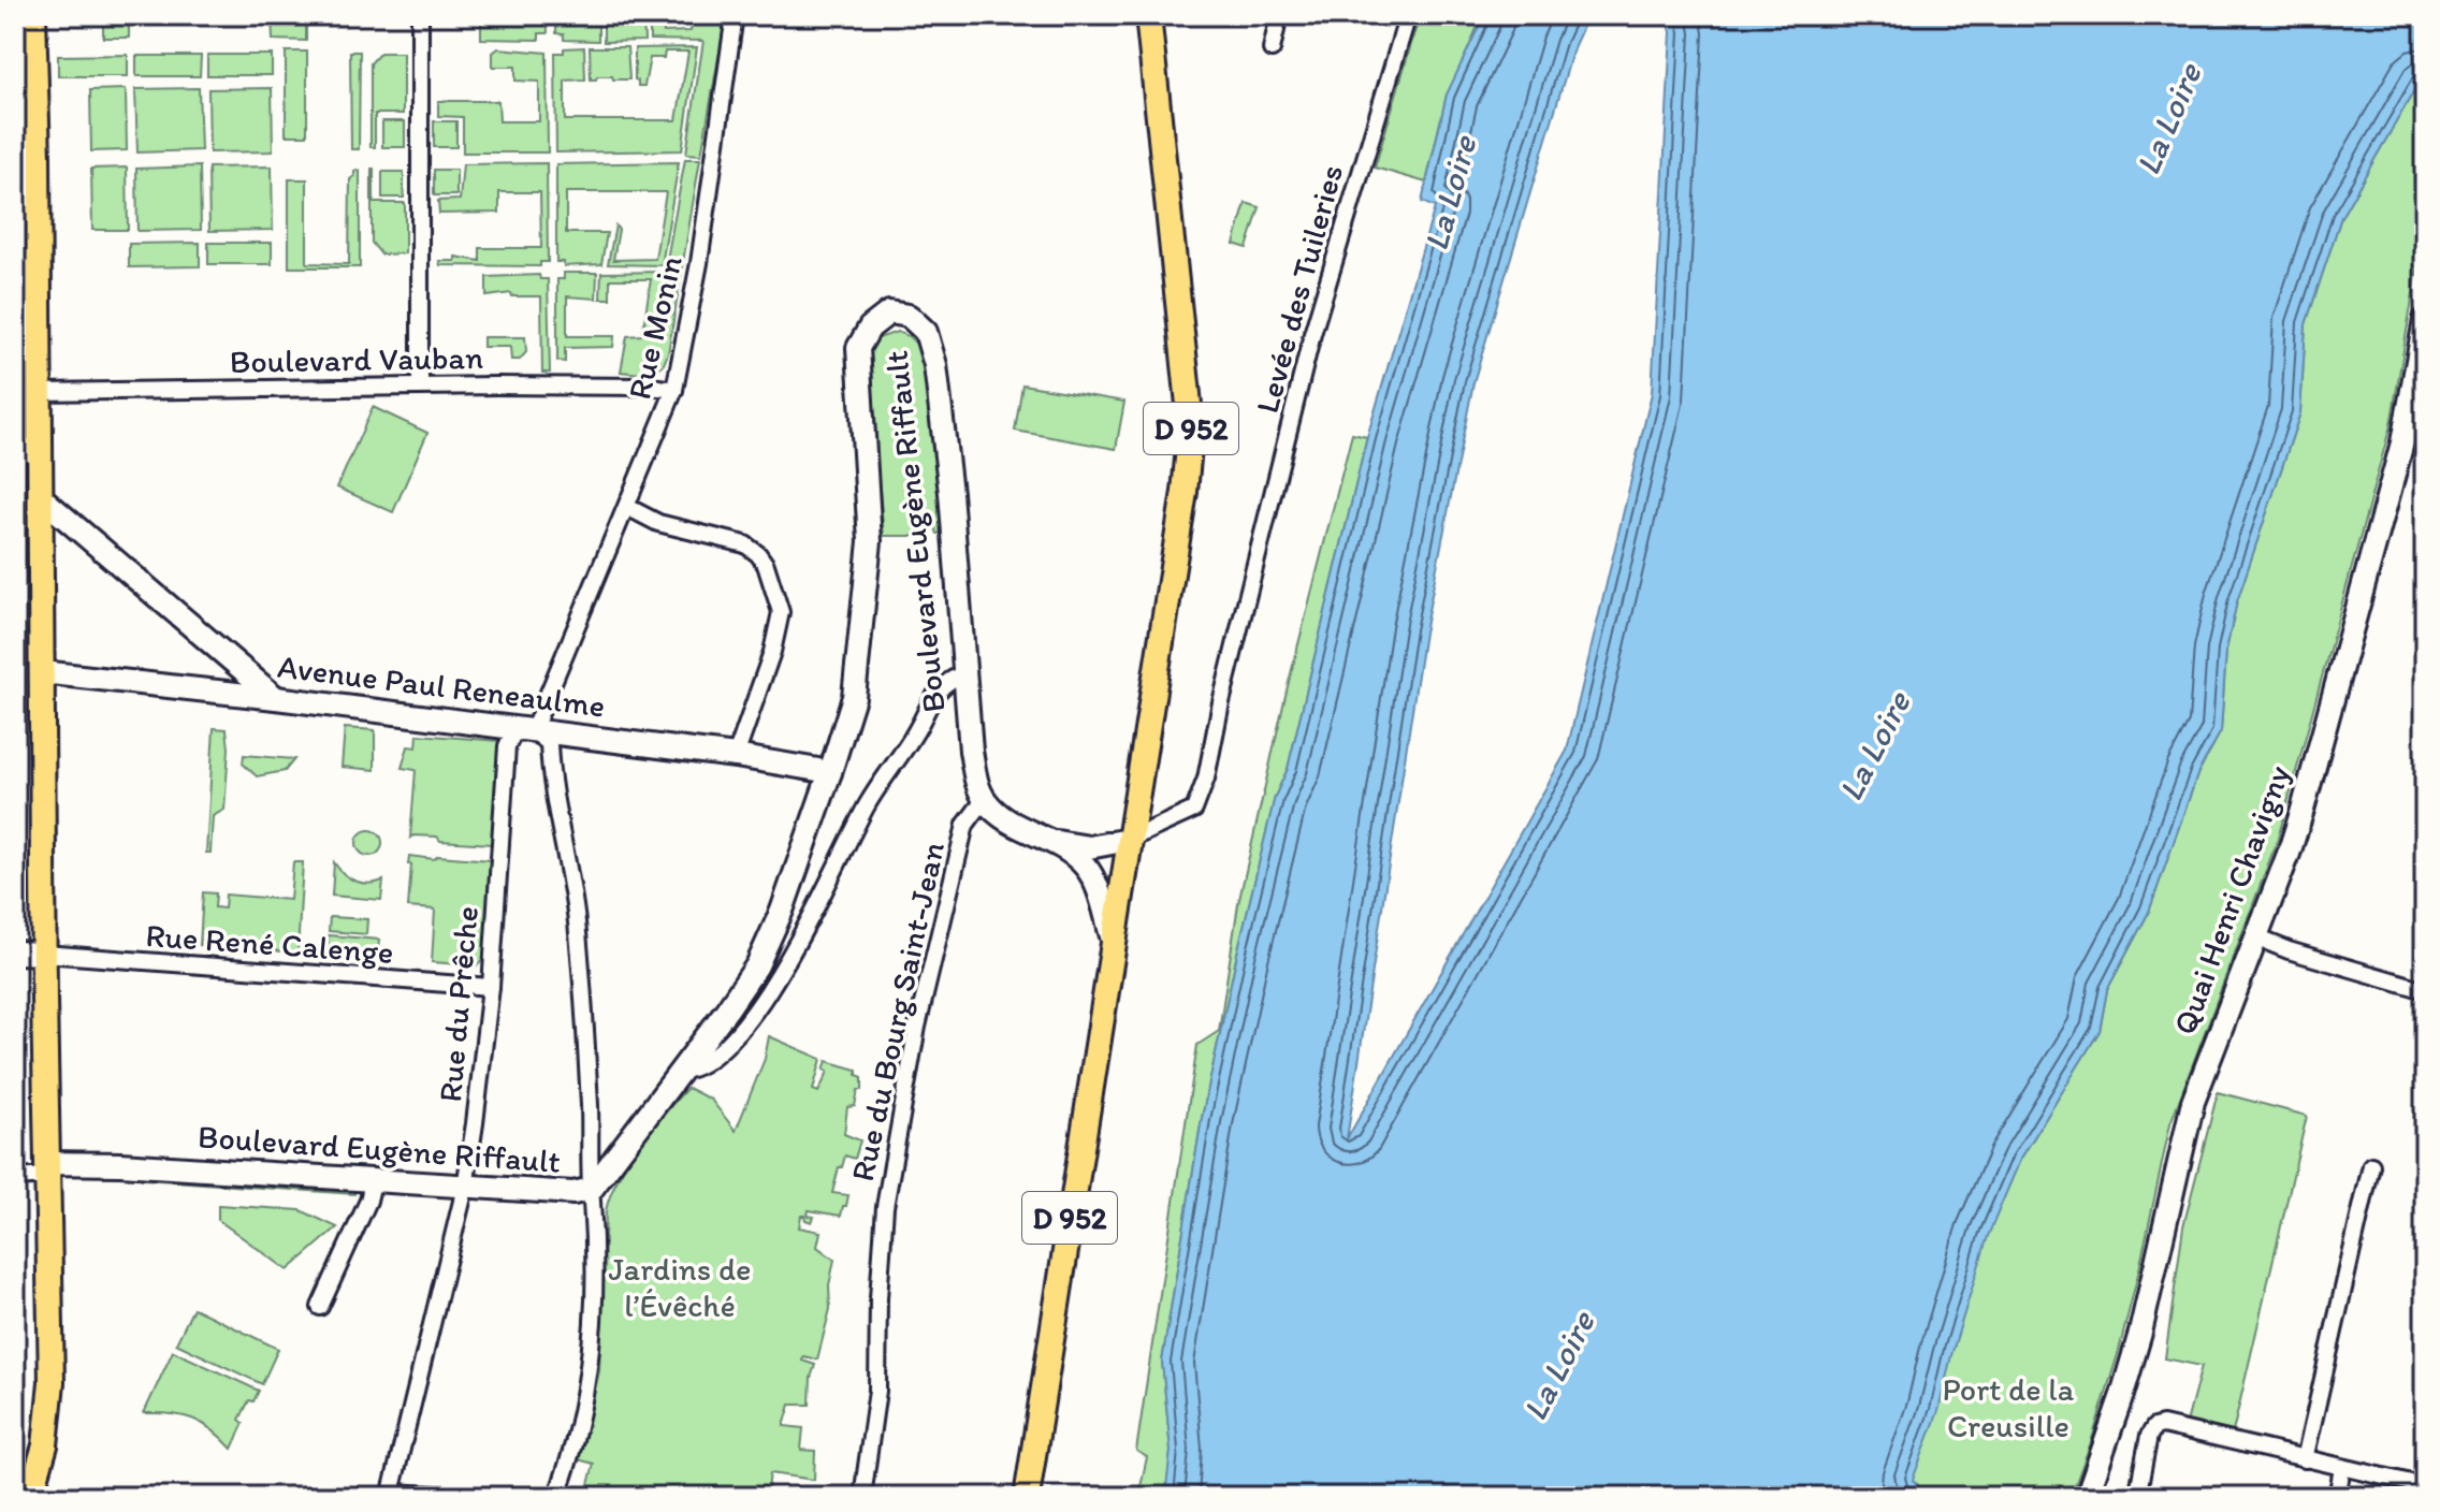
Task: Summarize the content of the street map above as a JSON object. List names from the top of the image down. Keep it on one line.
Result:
{"streets":{"main road":["D 952","Boulevard Eugène Riffault","Avenue Paul Reneaulme","Quai Henri Chavigny"],"street":["Levée des Tuileries","Rue Monin","Boulevard Vauban","Rue René Calenge","Rue du Prêche","Rue du Bourg Saint-Jean"]},"crossings":[["Levée des Tuileries","D 952"],["Rue Monin","Boulevard Vauban"],["Rue Monin","Avenue Paul Reneaulme"],["Rue Monin","Rue du Prêche"],["Boulevard Eugène Riffault","Avenue Paul Reneaulme"],["Boulevard Eugène Riffault","Rue du Prêche"],["Boulevard Eugène Riffault","Rue du Bourg Saint-Jean"],["Avenue Paul Reneaulme","Rue du Prêche"],["Rue René Calenge","Rue du Prêche"]],"water":["La Loire"],"parks":["Jardins de l’Évêché","Port de la Creusille"]}
